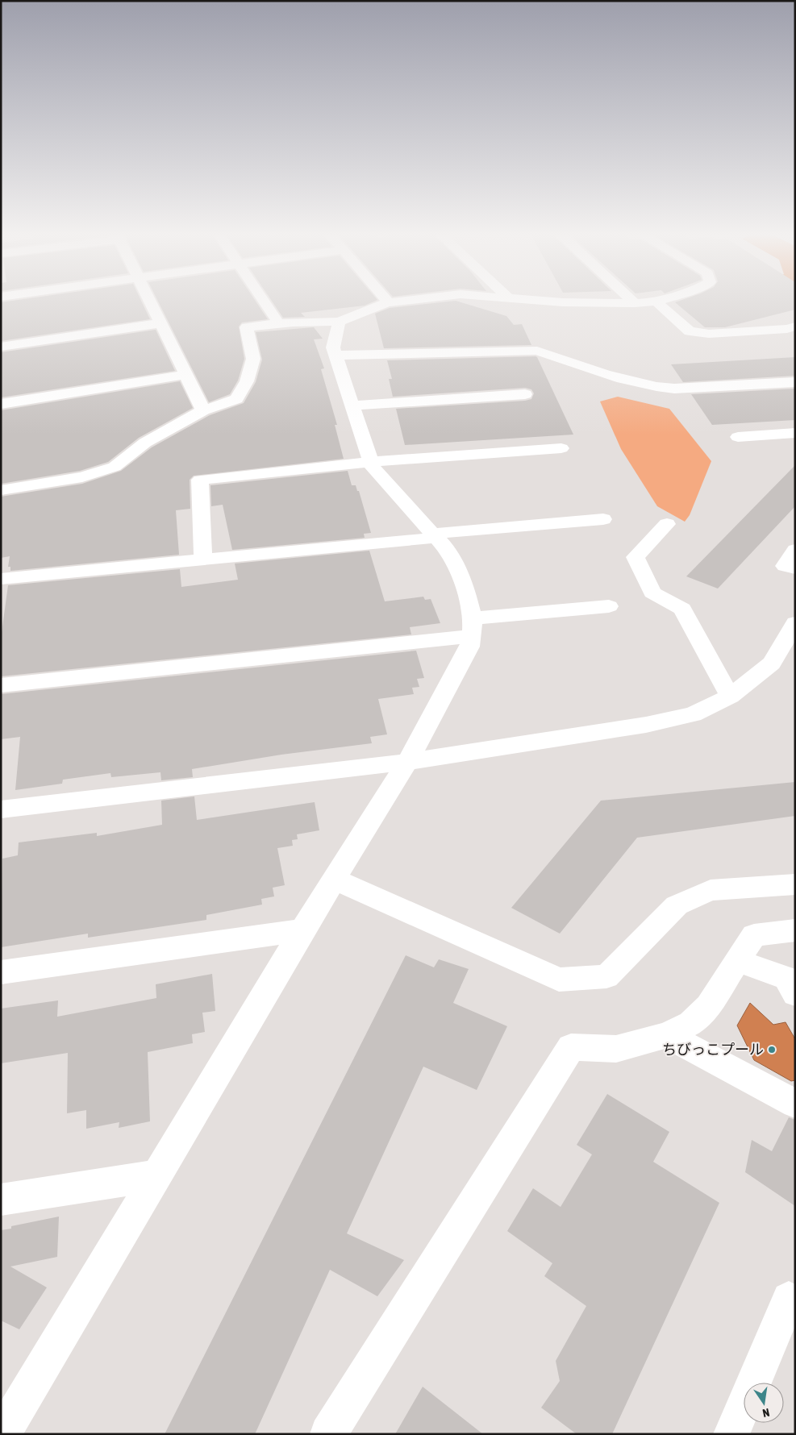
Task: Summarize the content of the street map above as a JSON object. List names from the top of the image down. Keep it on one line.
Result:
{"places":["ちびっこプール"],"north":"bottom"}
